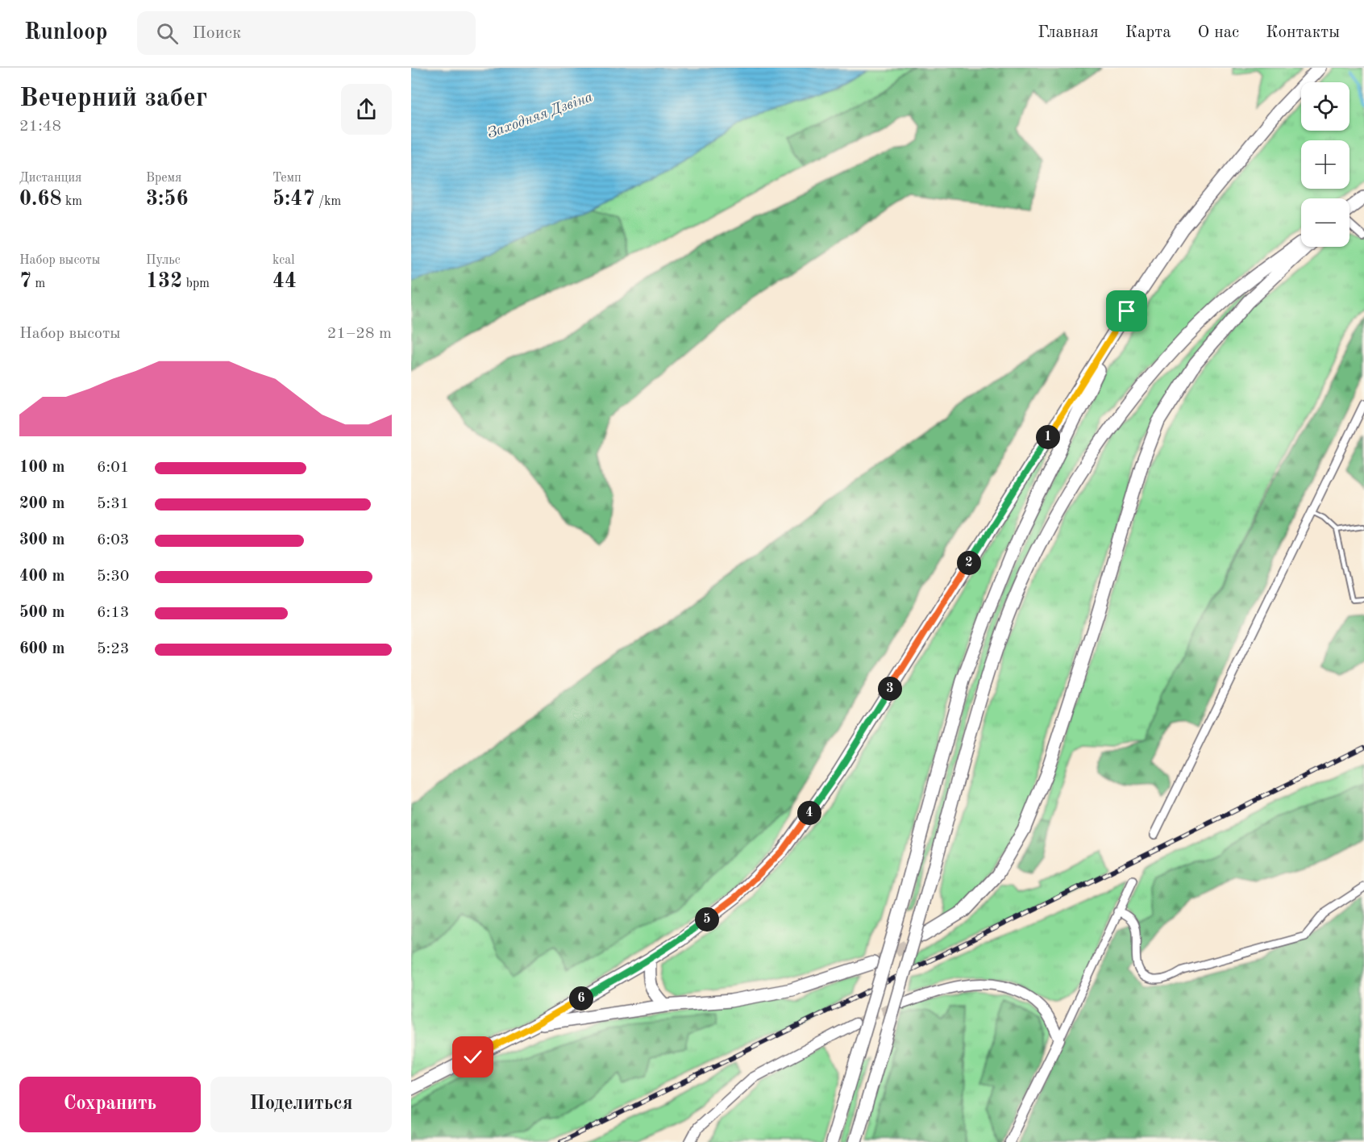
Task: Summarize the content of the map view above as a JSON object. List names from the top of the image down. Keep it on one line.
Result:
{"water":["Заходняя Дзвіна"],"page":{"header":"Runloop","search":"Поиск","nav":["Главная","Карта","О нас","Контакты"],"heading":["Вечерний забег","21:48"],"map_buttons":["+","−"],"stats":[["Дистанция","0.68 km"],["Время","3:56"],["Темп","5:47 /km"],["Набор высоты","7 m"],["Пульс","132 bpm"],["kcal","44"]],"chart":["Набор высоты","21–28 m"],"pins":["1","2","3","4","5","6"],"list":[{"name":"100 m","note":"6:01"},{"name":"200 m","note":"5:31"},{"name":"300 m","note":"6:03"},{"name":"400 m","note":"5:30"},{"name":"500 m","note":"6:13"},{"name":"600 m","note":"5:23"}],"buttons":["Сохранить","Поделиться"]}}
